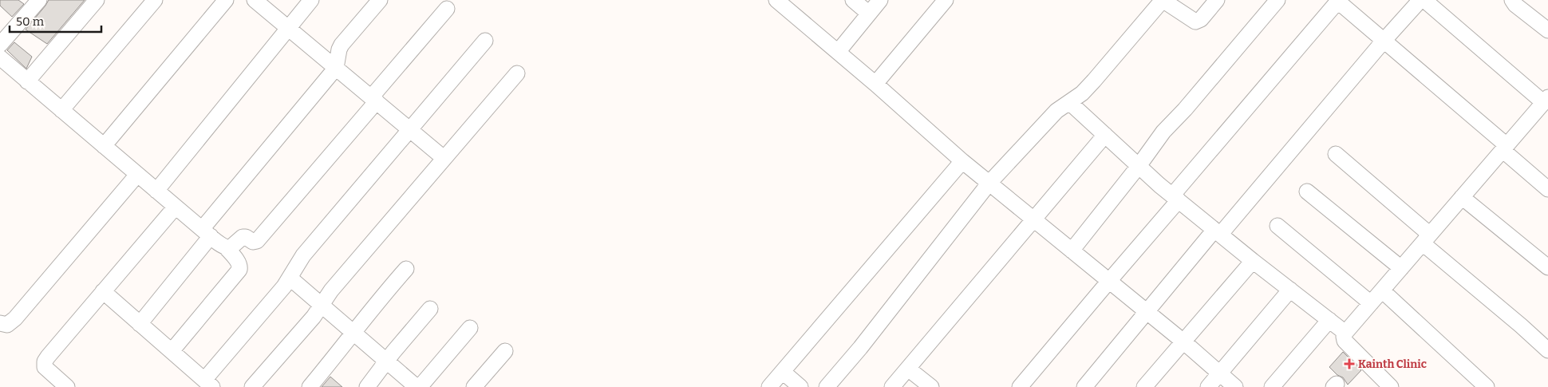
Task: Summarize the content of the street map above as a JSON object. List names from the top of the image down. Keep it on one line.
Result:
{"places":{"health":["Kainth Clinic"]},"scale_bar":"50 m"}
